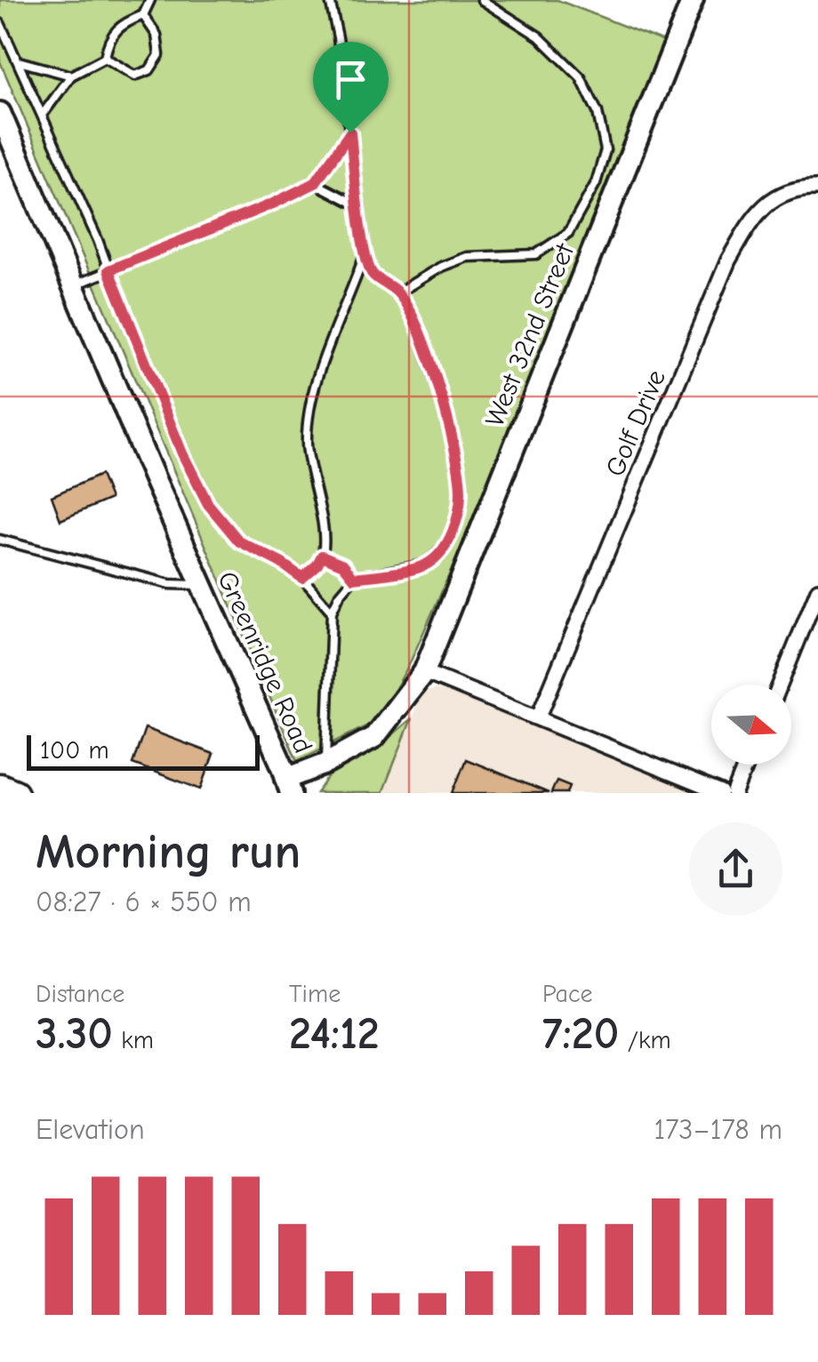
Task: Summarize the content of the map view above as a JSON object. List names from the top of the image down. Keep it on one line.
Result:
{"streets":{"street":["West 32nd Street","Golf Drive","Greenridge Road"]},"crossings":[["West 32nd Street","Greenridge Road"]],"scale_bar":"100 m","north":"right","page":{"scale":"100 m","heading":["Morning run","08:27 · 6 × 550 m"],"stats":[["Distance","3.30 km"],["Time","24:12"],["Pace","7:20 /km"]],"chart":["Elevation","173–178 m"]}}
